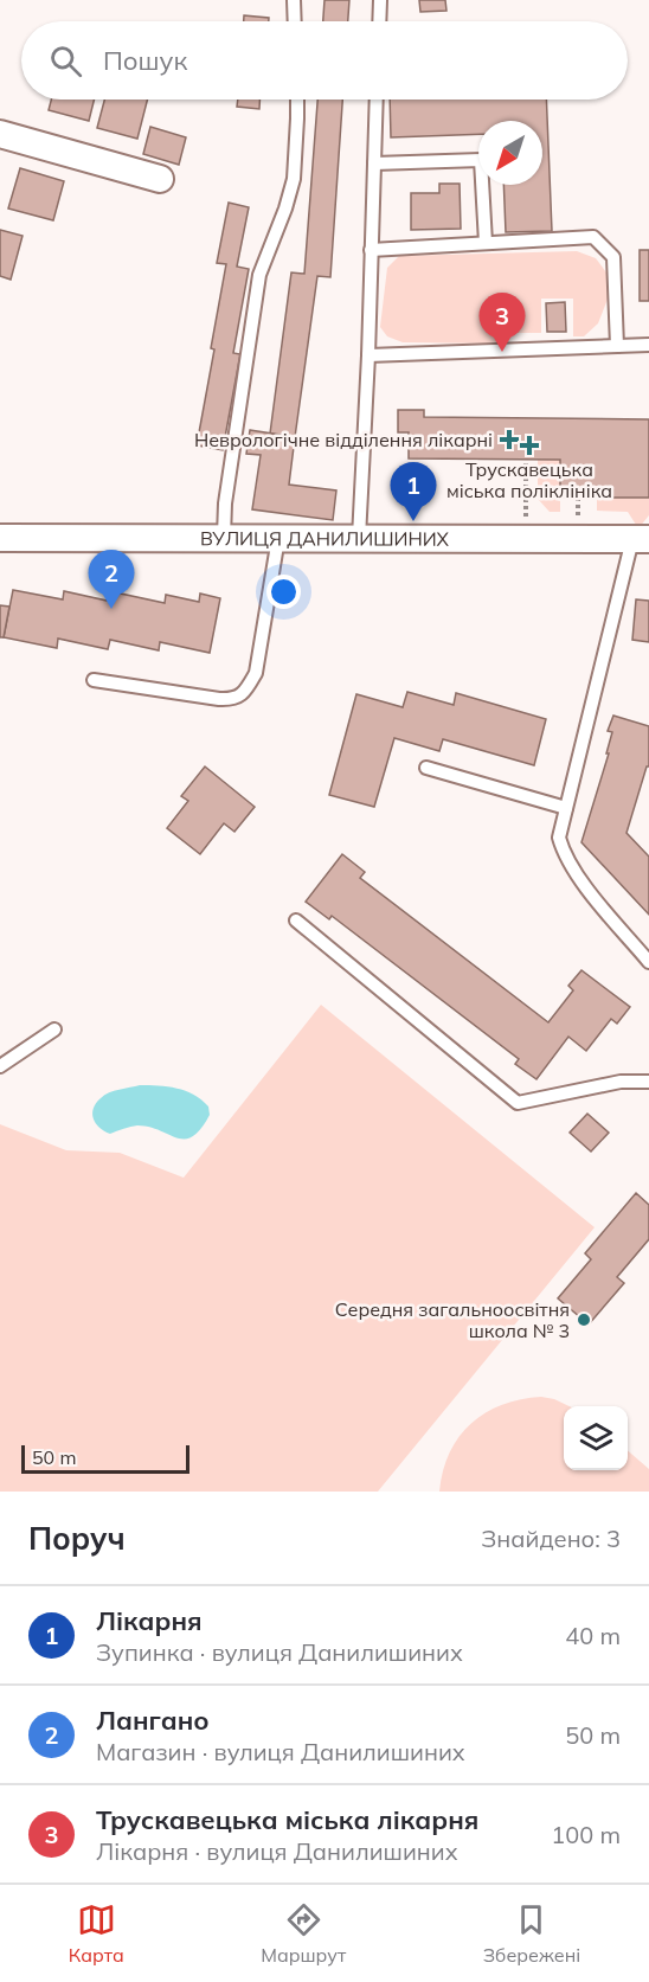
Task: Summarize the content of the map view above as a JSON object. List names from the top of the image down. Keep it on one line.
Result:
{"streets":{"street":["ВУЛИЦЯ ДАНИЛИШИНИХ"]},"places":{"health":["Неврологічне відділення лікарні","Трускавецька міська поліклініка"],"other":["Середня загальноосвітня школа № 3"]},"scale_bar":"50 m","north":"bottom left","page":{"search":"Пошук","pins":["3","1","2"],"scale":"50 m","heading":["Поруч","Знайдено: 3"],"list":[{"mark":"1","name":"Лікарня","note":"Зупинка · вулиця Данилишиних","value":"40 m"},{"mark":"2","name":"Лангано","note":"Магазин · вулиця Данилишиних","value":"50 m"},{"mark":"3","name":"Трускавецька міська лікарня","note":"Лікарня · вулиця Данилишиних","value":"100 m"}],"nav":["Карта","Маршрут","Збережені"]}}
